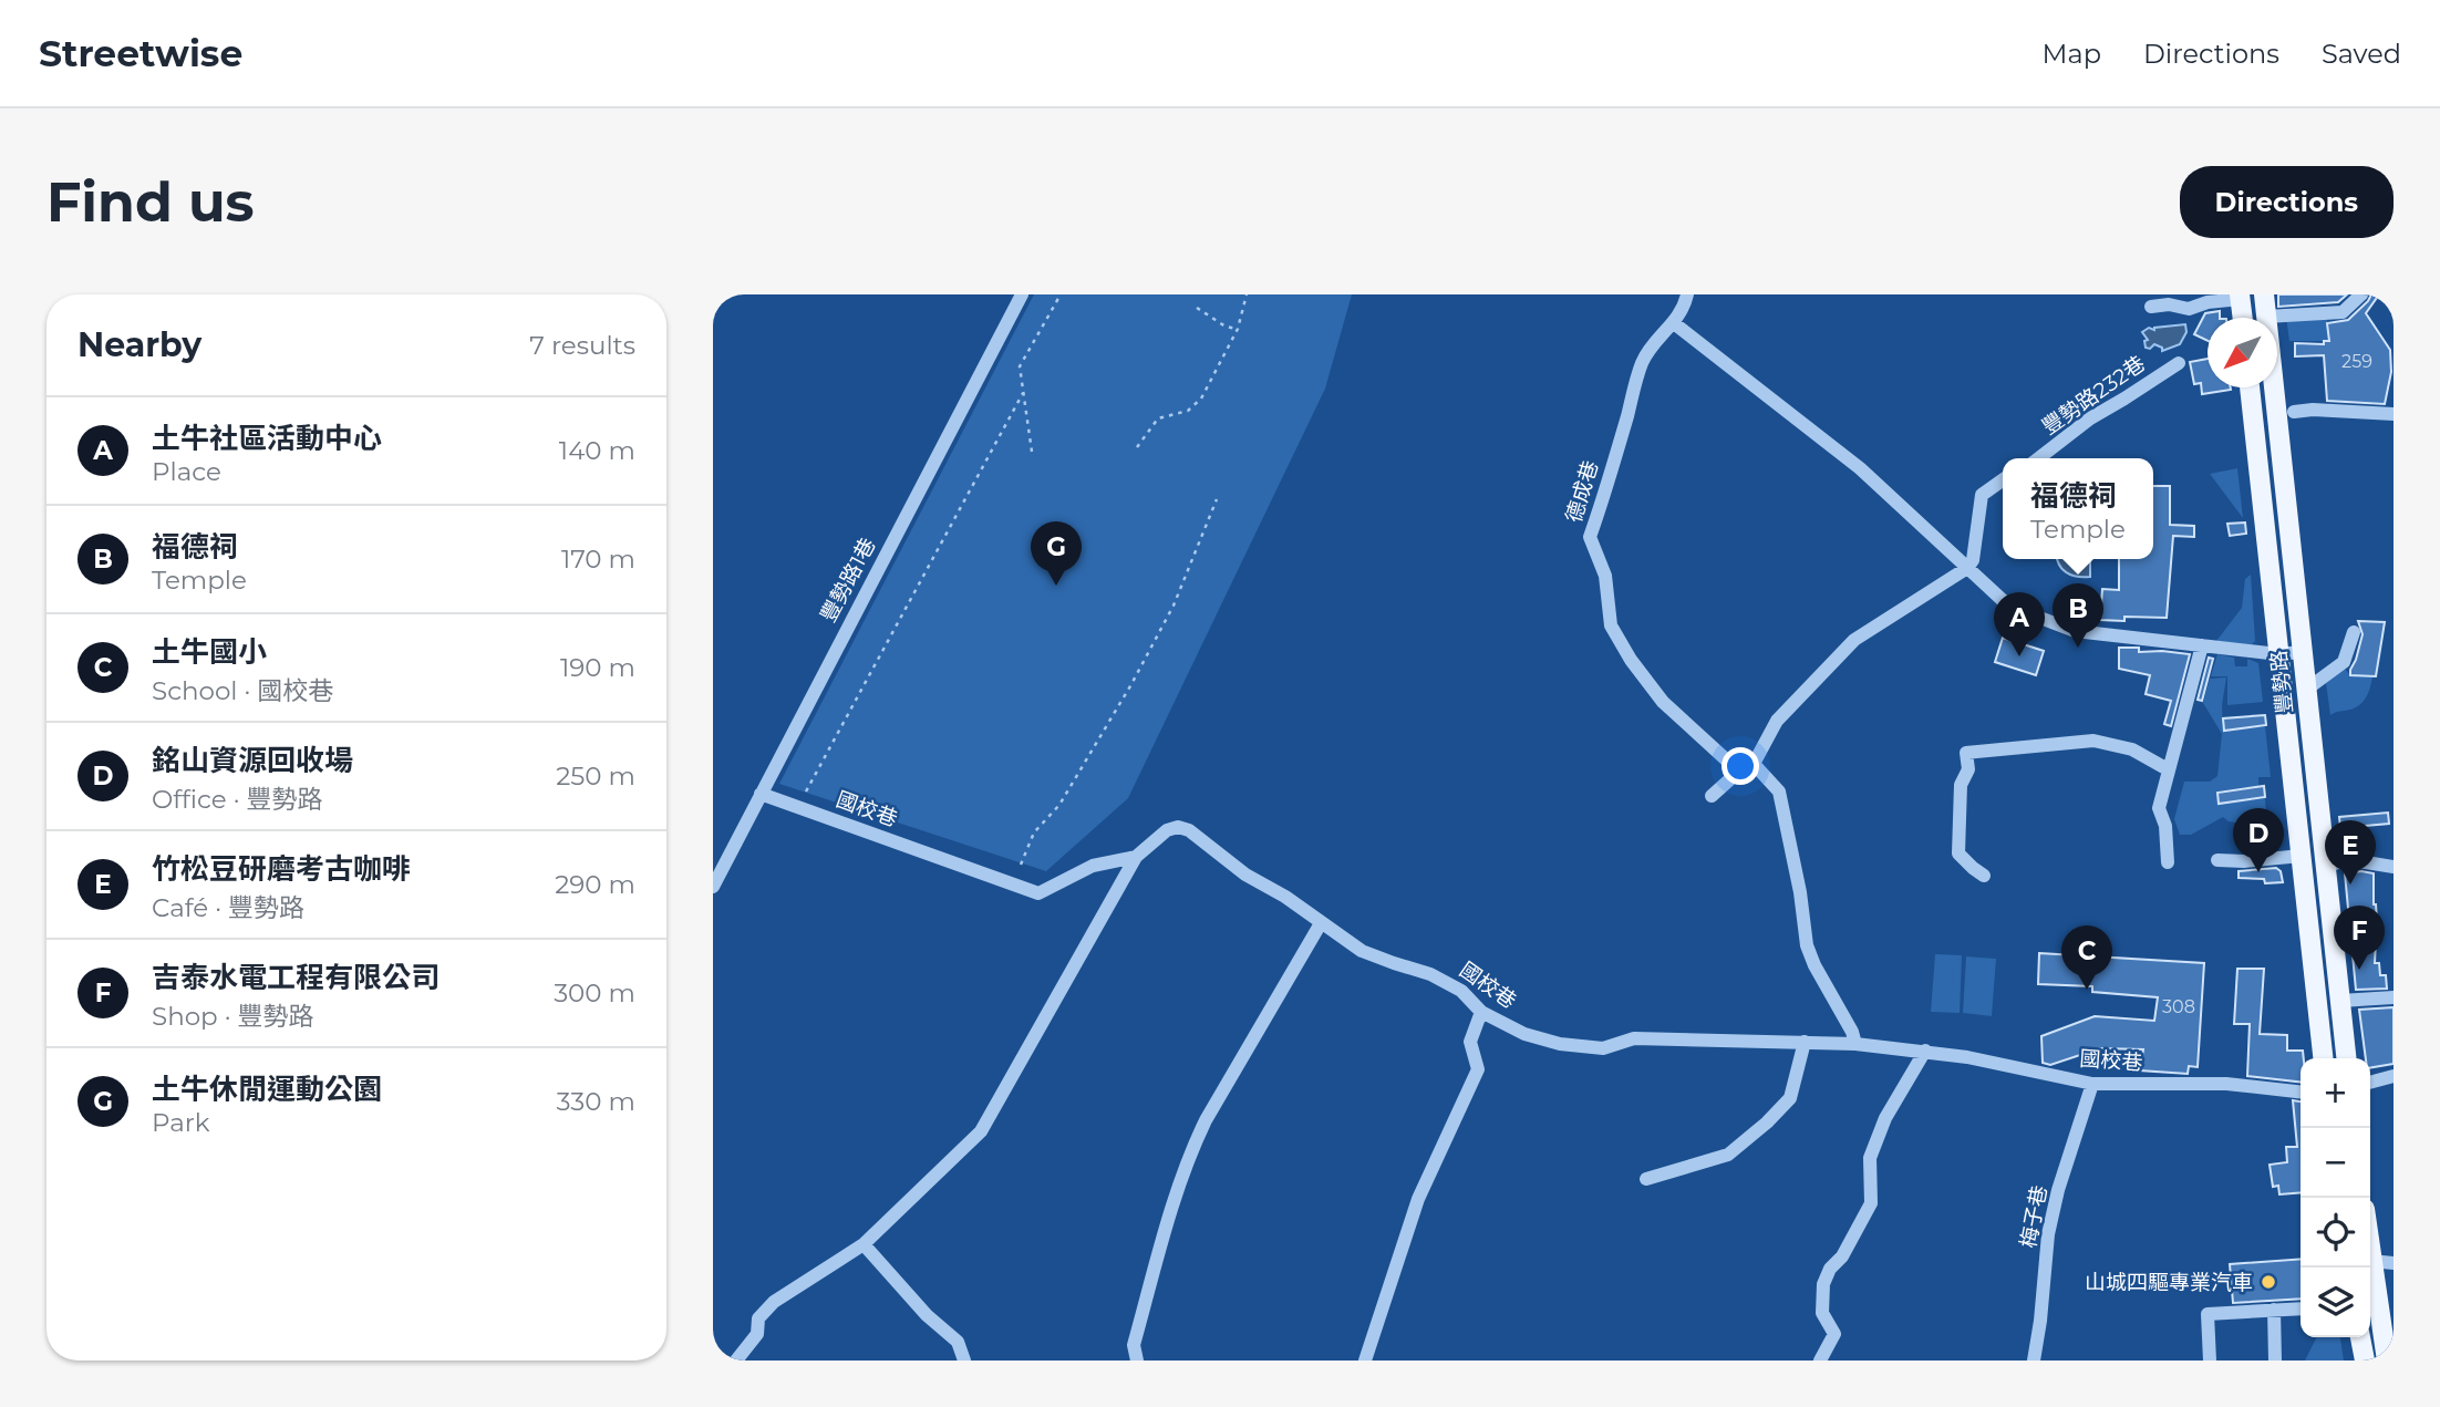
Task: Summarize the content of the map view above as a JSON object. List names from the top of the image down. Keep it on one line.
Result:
{"streets":{"main road":["豐勢路"],"street":["豐勢路232巷","德成巷","豐勢路1巷","國校巷","梅子巷"]},"crossings":[["豐勢路1巷","國校巷"],["國校巷","梅子巷"]],"places":["山城四驅專業汽車"],"house_numbers":["259","308"],"north":"bottom left","page":{"header":"Streetwise","nav":["Map","Directions","Saved"],"buttons":"Directions","title":"Find us","heading":["Nearby","7 results"],"list":[{"mark":"A","name":"土牛社區活動中心","note":"Place","value":"140 m"},{"mark":"B","name":"福德祠","note":"Temple","value":"170 m"},{"mark":"C","name":"土牛國小","note":"School · 國校巷","value":"190 m"},{"mark":"D","name":"銘山資源回收場","note":"Office · 豐勢路","value":"250 m"},{"mark":"E","name":"竹松豆研磨考古咖啡","note":"Café · 豐勢路","value":"290 m"},{"mark":"F","name":"吉泰水電工程有限公司","note":"Shop · 豐勢路","value":"300 m"},{"mark":"G","name":"土牛休閒運動公園","note":"Park","value":"330 m"}],"popup":["福德祠","Temple"],"pins":["G","B","A","D","E","F","C"],"map_buttons":["+","−"]}}
